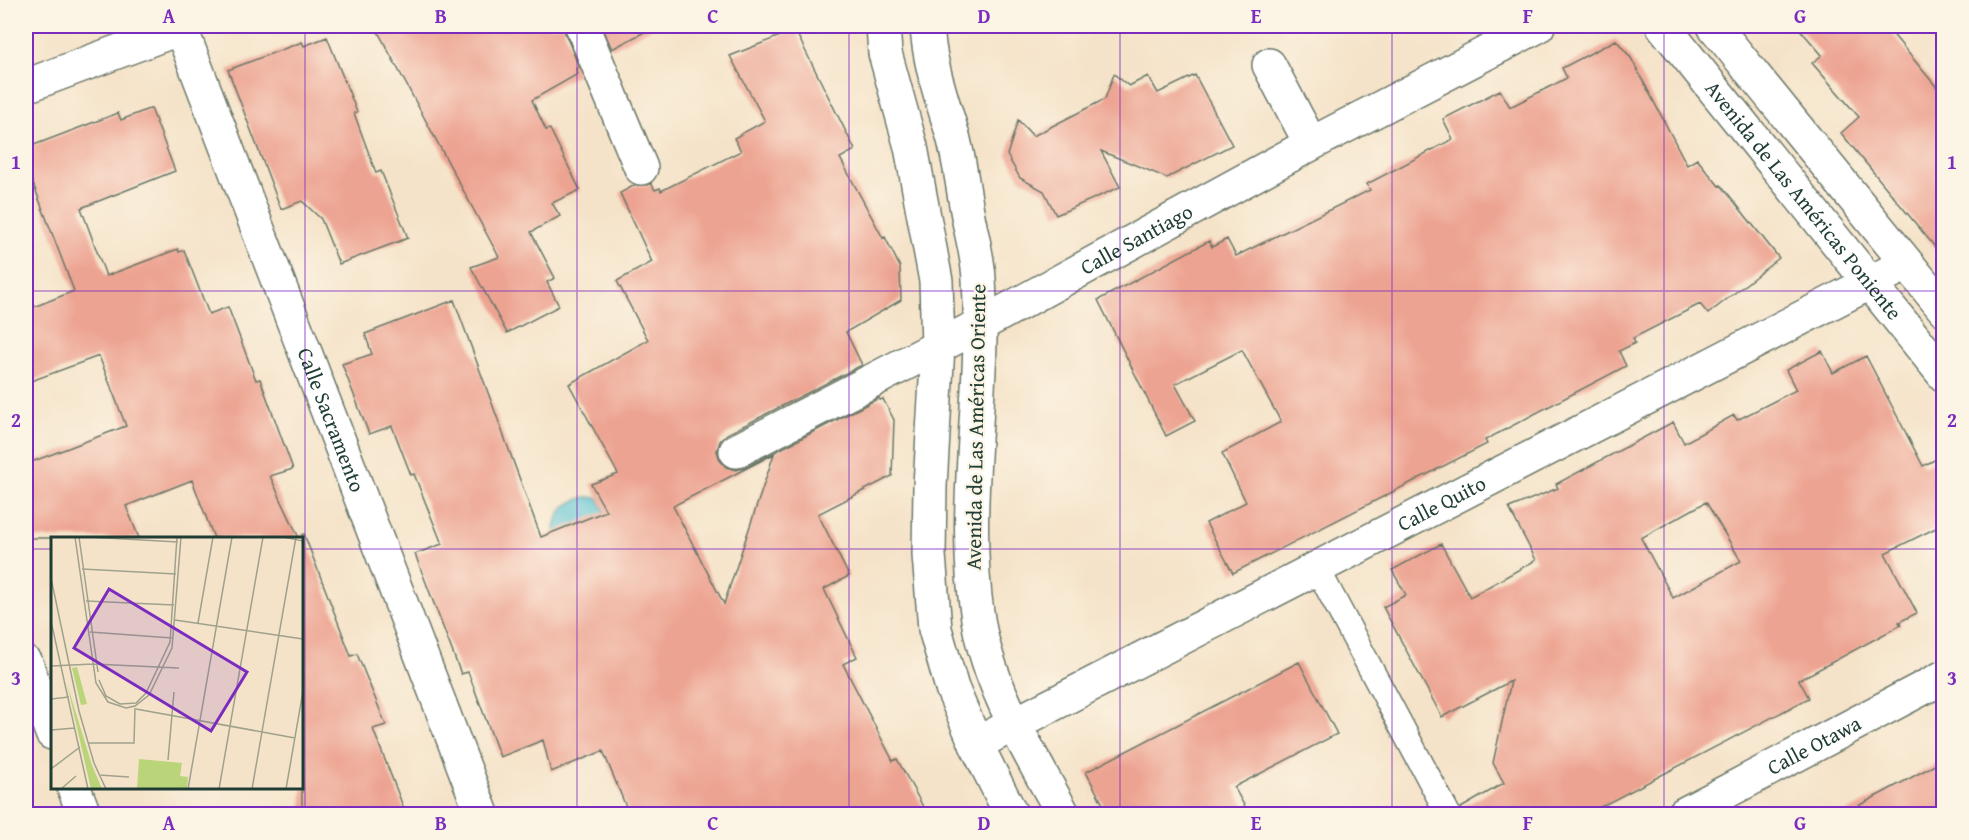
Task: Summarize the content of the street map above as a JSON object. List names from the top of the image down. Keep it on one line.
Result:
{"streets":{"street":["Avenida de Las Américas Poniente","Calle Santiago","Calle Sacramento","Avenida de Las Américas Oriente","Calle Quito","Calle Otawa"]},"crossings":[["Avenida de Las Américas Poniente","Calle Quito"],["Calle Santiago","Avenida de Las Américas Oriente"],["Avenida de Las Américas Oriente","Calle Quito"]],"grid":{"columns":["A","B","C","D","E","F","G"],"rows":["1","2","3"]}}
